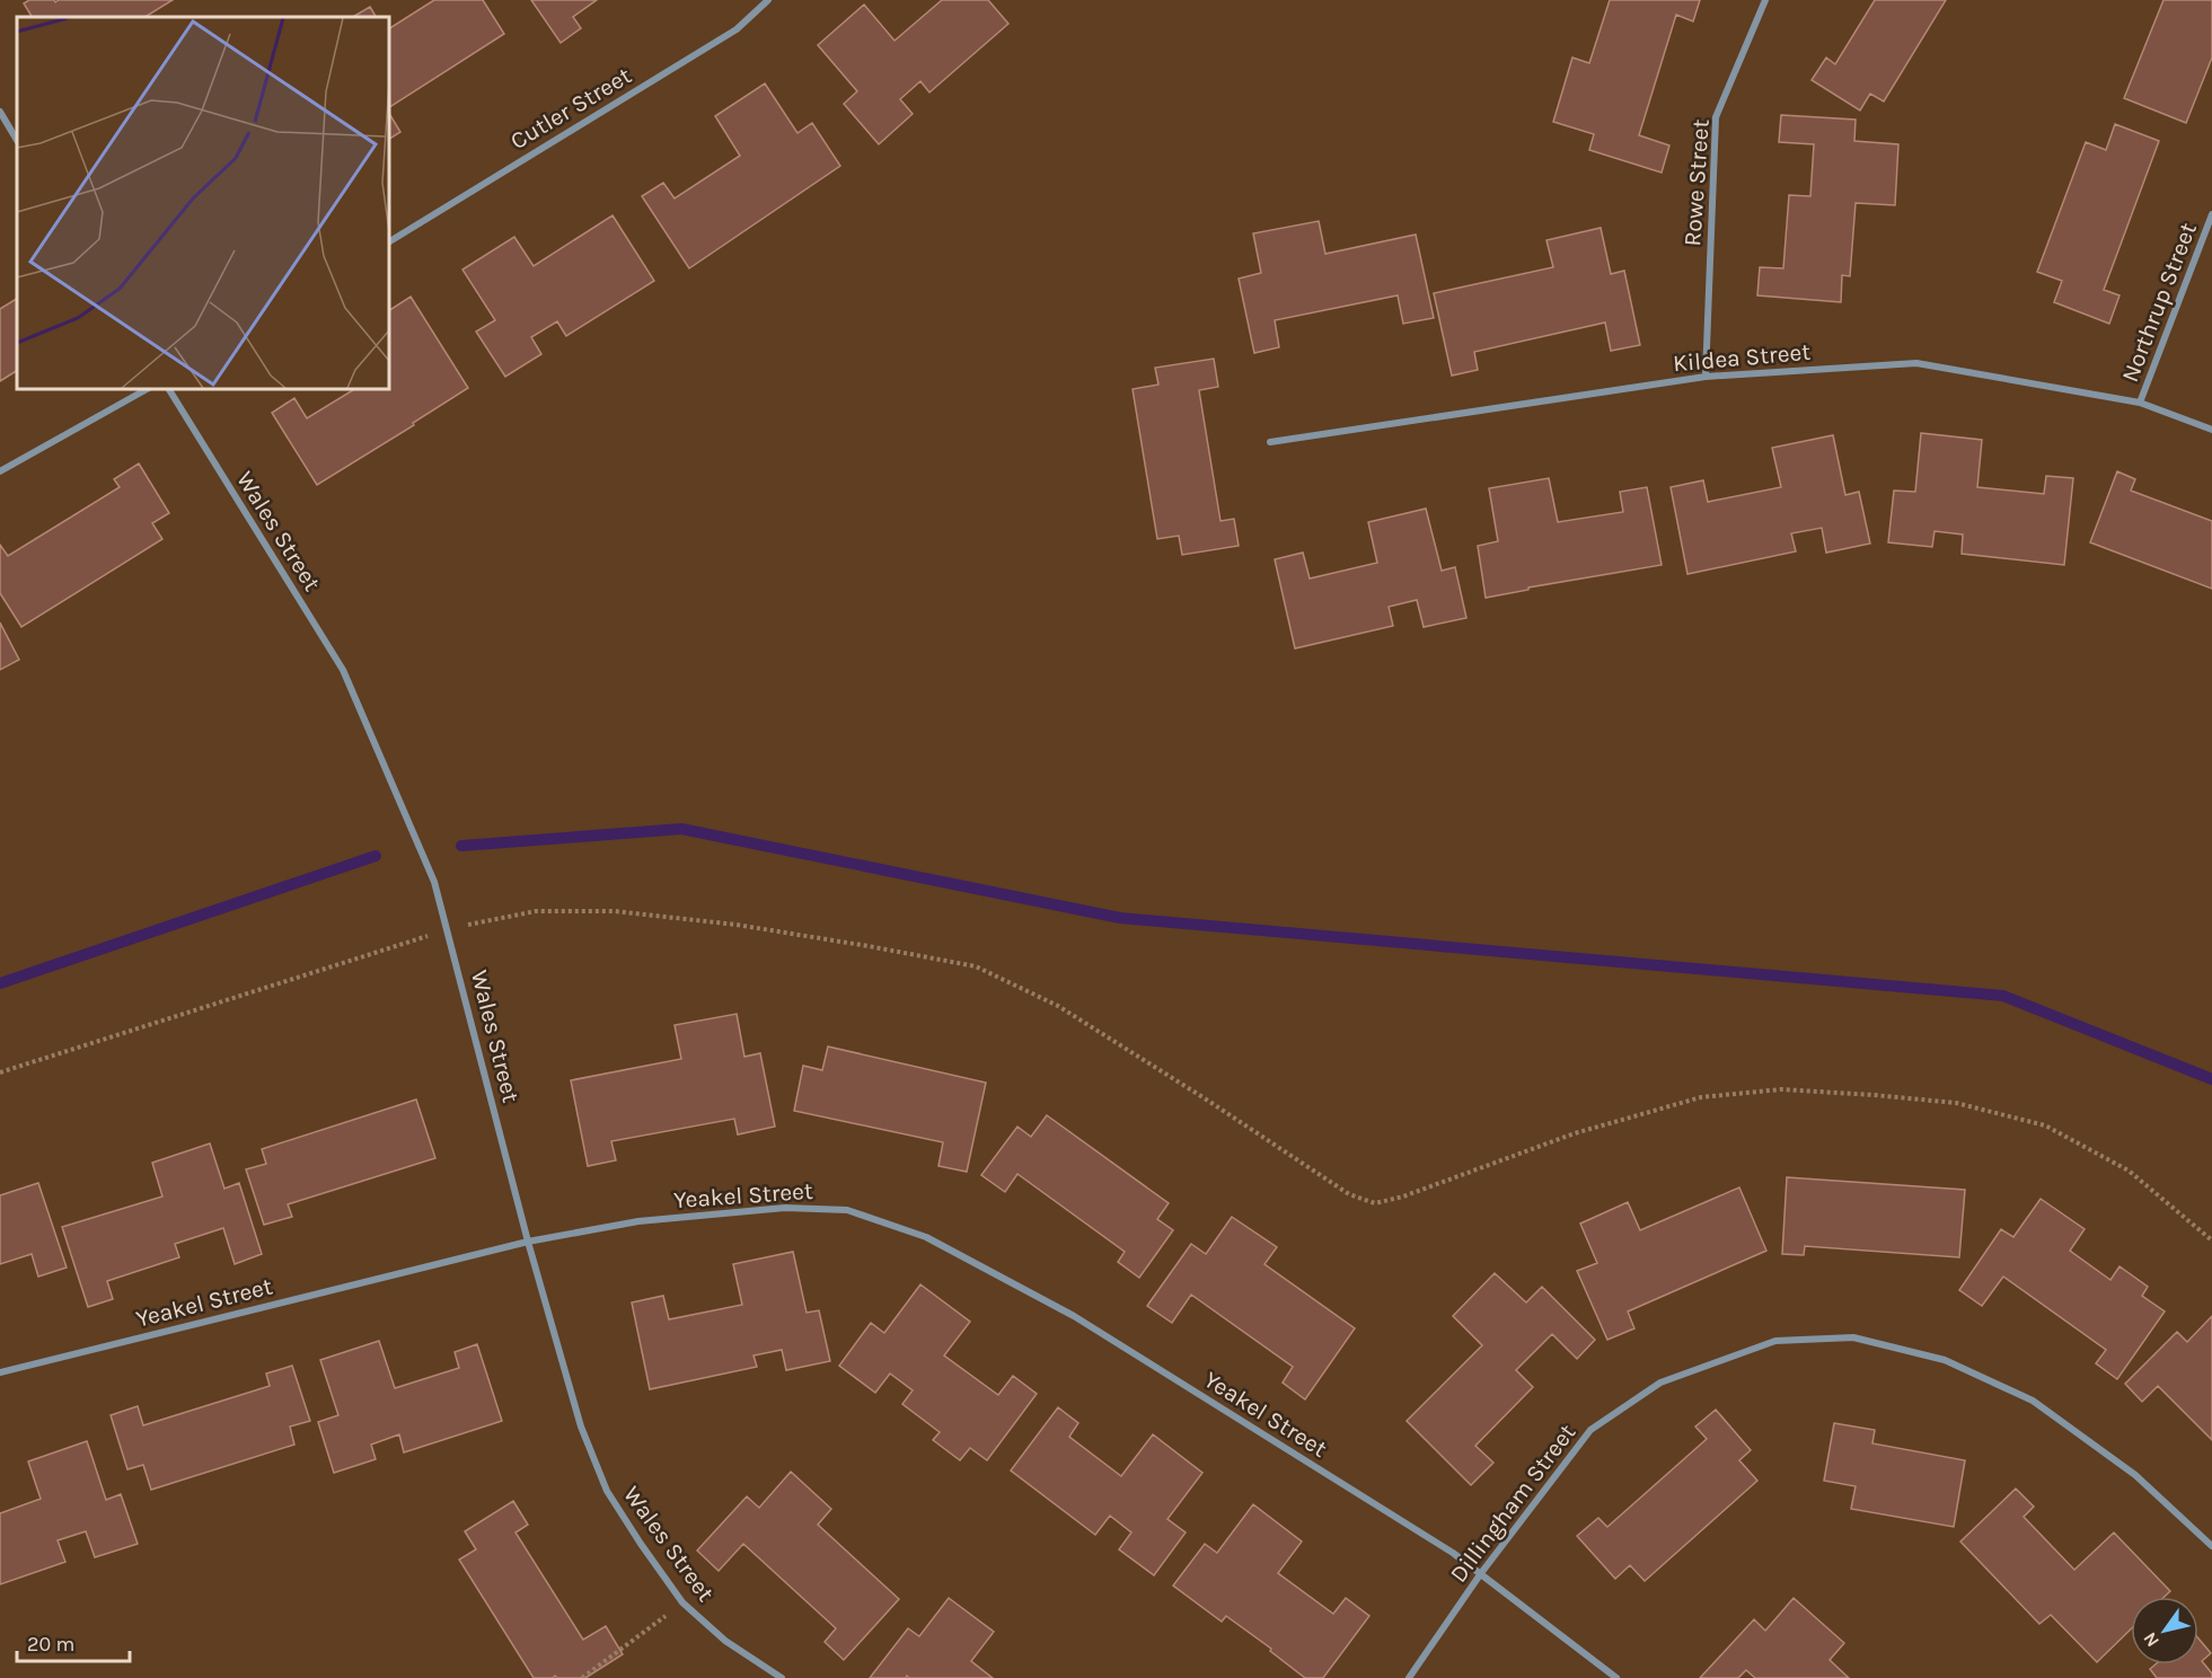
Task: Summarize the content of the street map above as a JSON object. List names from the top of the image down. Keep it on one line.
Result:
{"streets":{"street":["Cutler Street","Rowe Street","Northrup Street","Kildea Street","Wales Street","Yeakel Street","Dillingham Street"]},"crossings":[["Rowe Street","Kildea Street"],["Northrup Street","Kildea Street"],["Wales Street","Yeakel Street"],["Yeakel Street","Dillingham Street"]],"scale_bar":"20 m","north":"bottom left"}
